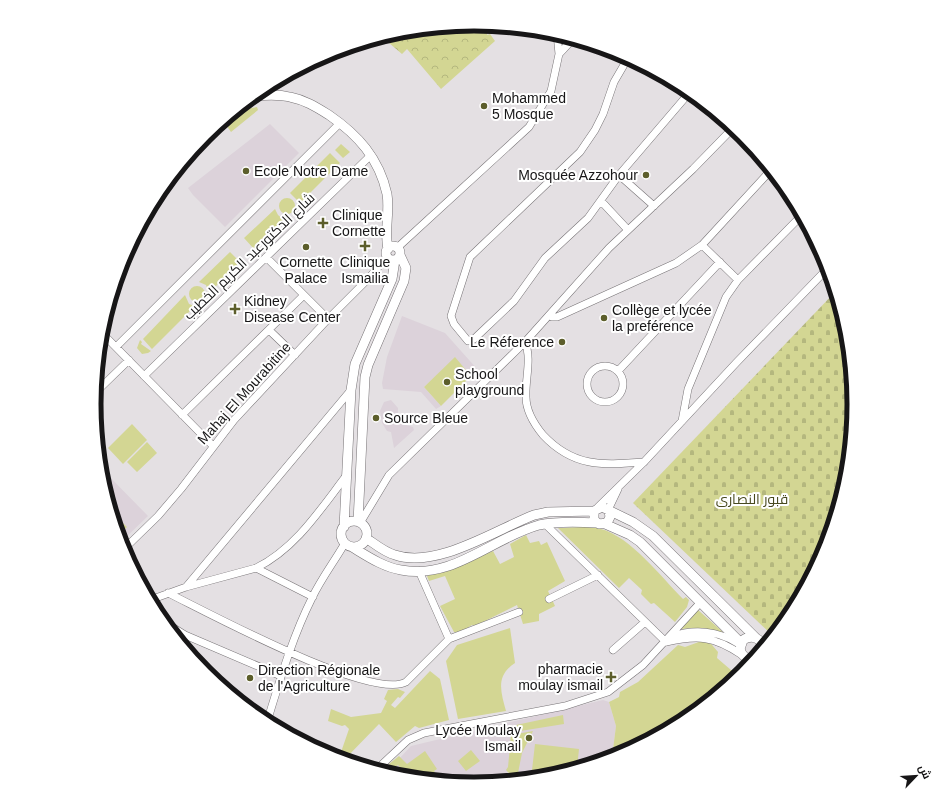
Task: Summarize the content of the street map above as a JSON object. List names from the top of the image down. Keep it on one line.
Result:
{"streets":{"street":["شارع الدكتورعبد الكريم الخطيب","Mahaj El Mourabitine"]},"parks":["قبور النصارى"],"places":{"other":["Mohammed 5 Mosque","Ecole Notre Dame","Mosquée Azzohour","Cornette Palace","Collège et lycée la preférence","Le Réference","School playground","Source Bleue","Direction Régionale de l'Agriculture","Lycée Moulay Ismail"],"health":["Clinique Cornette","Clinique Ismailia","Kidney Disease Center","pharmacie moulay ismail"]},"north":"top right"}
